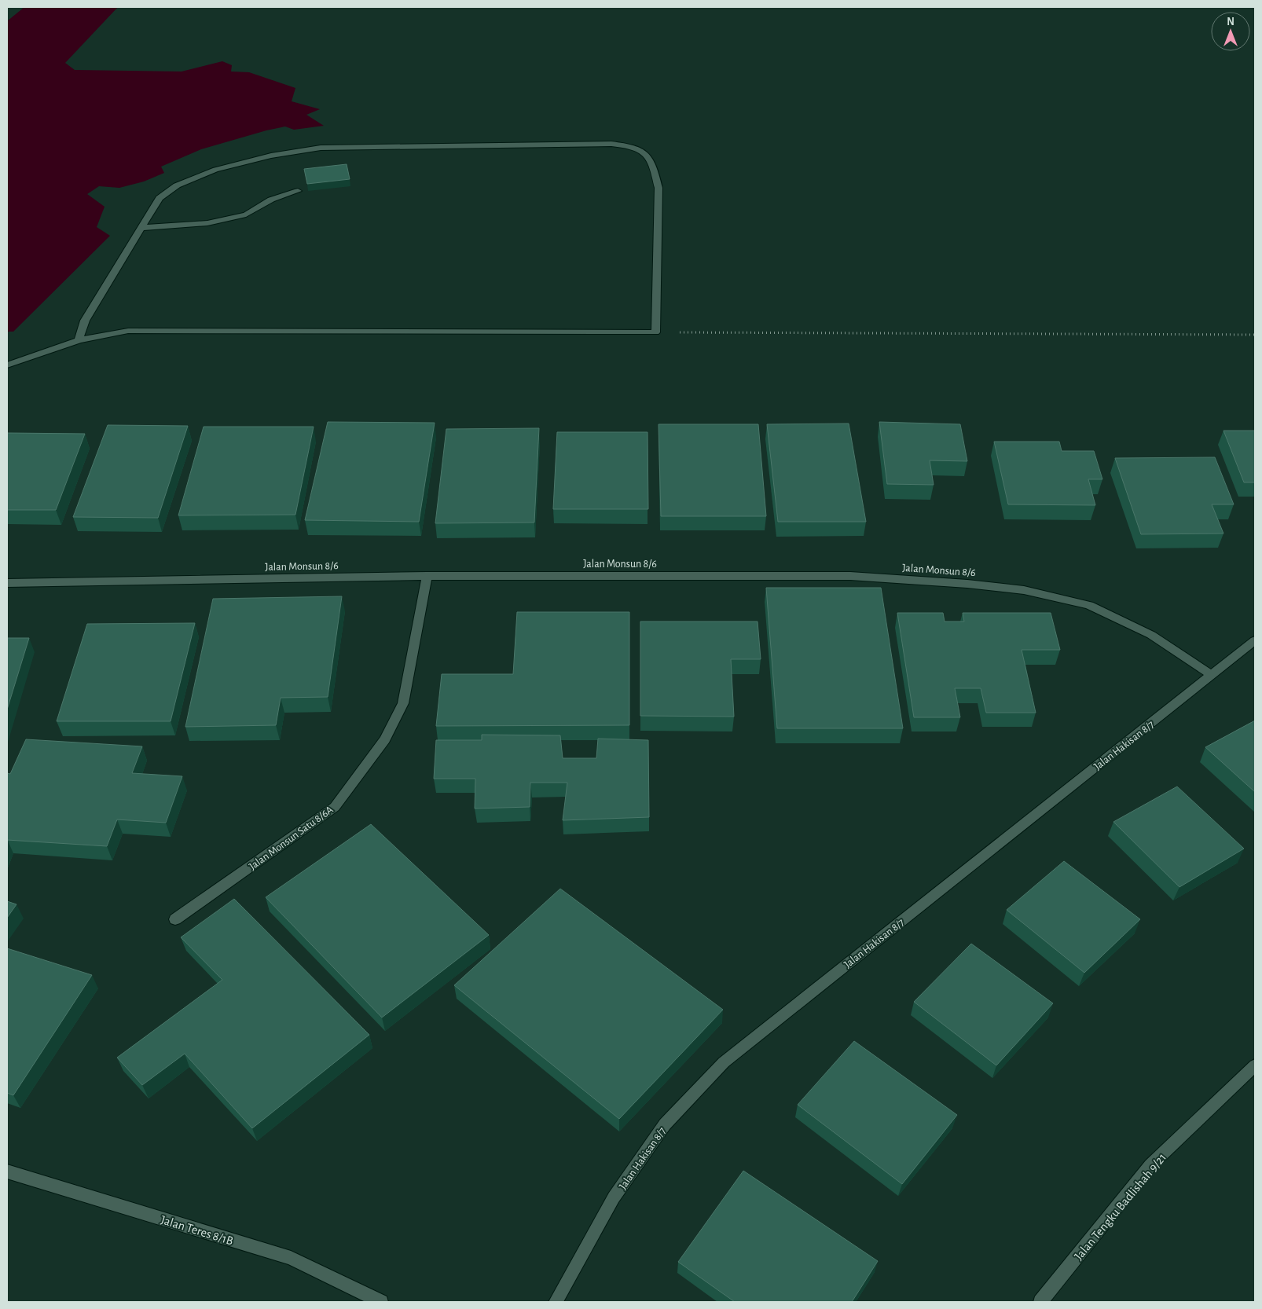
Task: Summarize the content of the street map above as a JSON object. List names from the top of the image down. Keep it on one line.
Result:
{"streets":{"street":["Jalan Monsun 8/6","Jalan Hakisan 8/7","Jalan Monsun Satu 8/6A","Jalan Tengku Badlishah 9/21","Jalan Teres 8/1B"]},"crossings":[["Jalan Monsun 8/6","Jalan Hakisan 8/7"],["Jalan Monsun 8/6","Jalan Monsun Satu 8/6A"]],"north":"top"}
